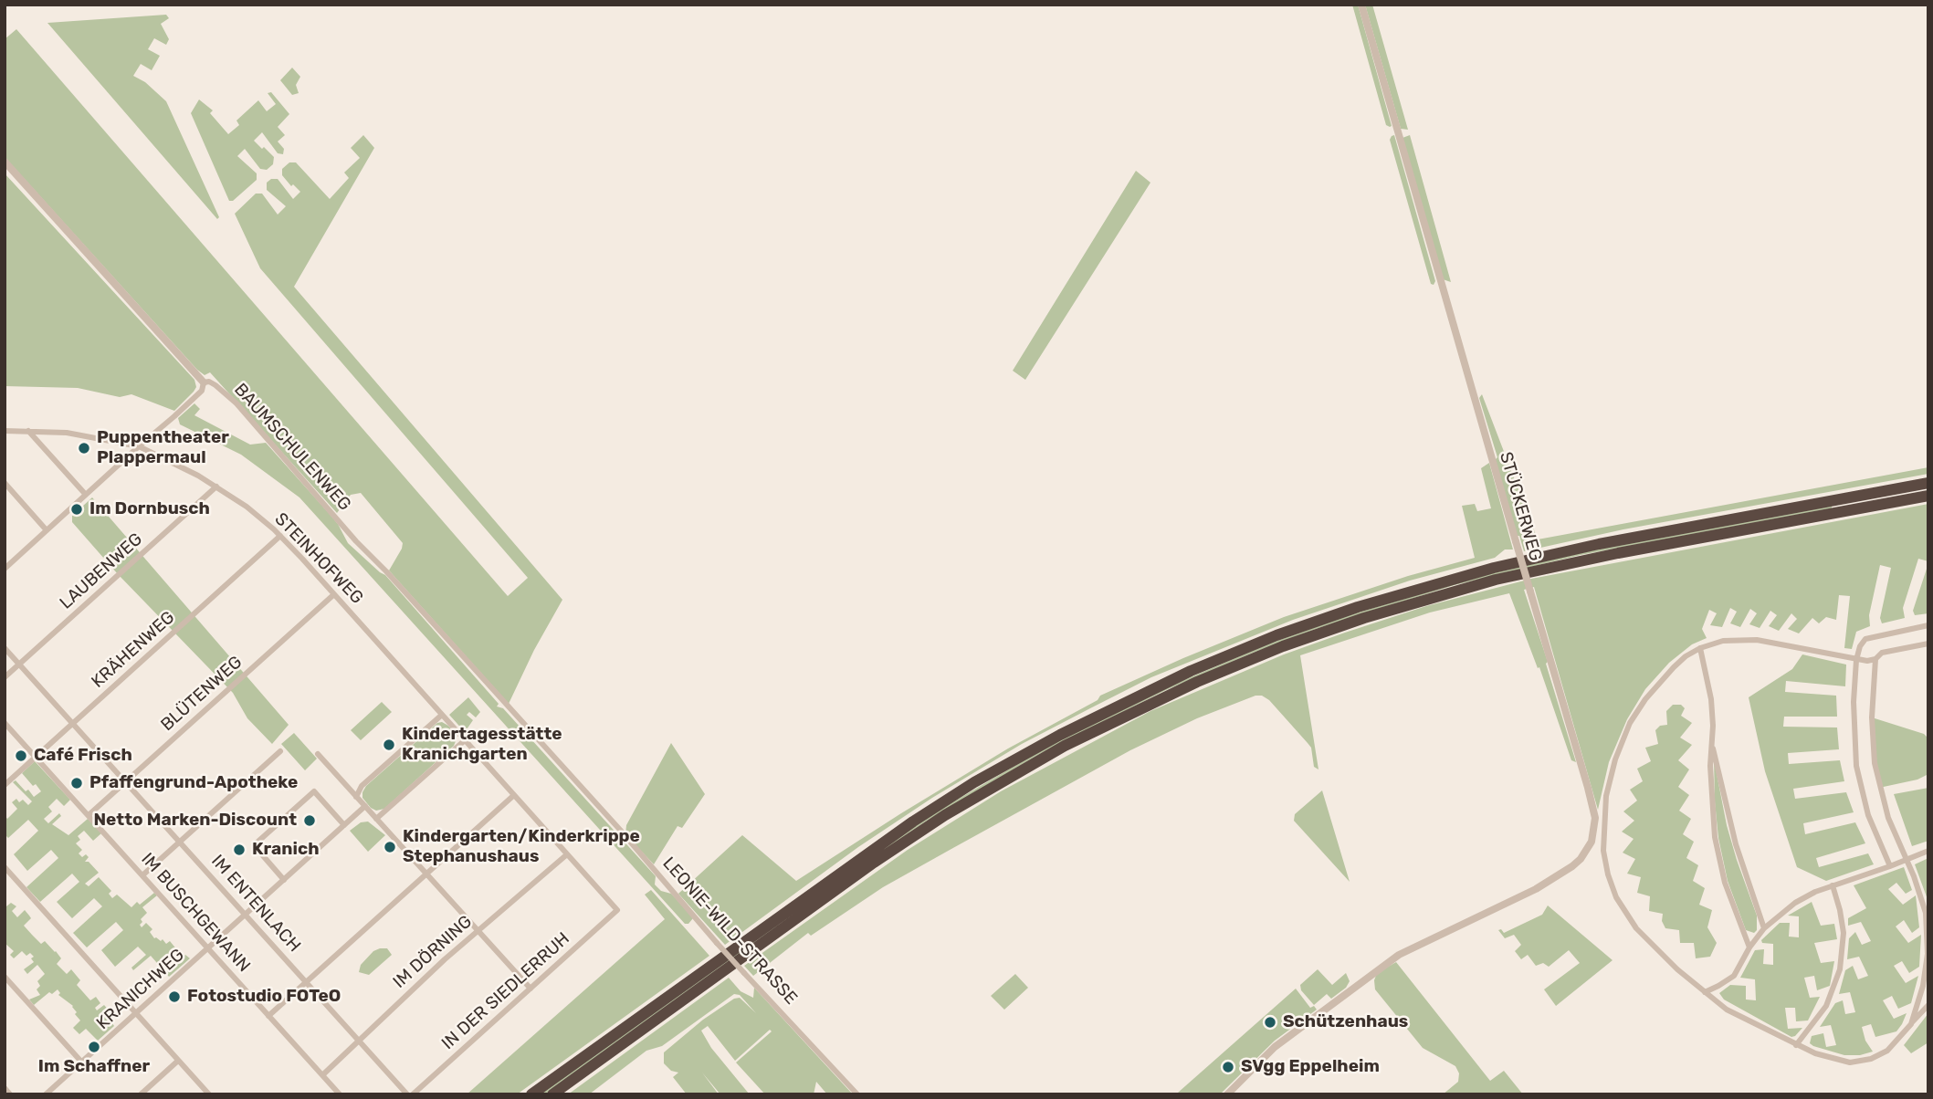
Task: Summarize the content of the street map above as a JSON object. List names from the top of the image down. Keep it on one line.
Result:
{"streets":{"street":["BAUMSCHULENWEG","STÜCKERWEG","STEINHOFWEG","LAUBENWEG","KRÄHENWEG","BLÜTENWEG","IM ENTENLACH","IM BUSCHGEWANN","LEONIE-WILD-STRASSE","IM DÖRNING","KRANICHWEG","IN DER SIEDLERRUH"]},"crossings":[["BAUMSCHULENWEG","LEONIE-WILD-STRASSE"],["STEINHOFWEG","LAUBENWEG"],["STEINHOFWEG","KRÄHENWEG"],["STEINHOFWEG","BLÜTENWEG"],["STEINHOFWEG","IM DÖRNING"],["STEINHOFWEG","IN DER SIEDLERRUH"],["LAUBENWEG","IM ENTENLACH"],["KRÄHENWEG","IM ENTENLACH"],["KRÄHENWEG","IM BUSCHGEWANN"],["BLÜTENWEG","IM ENTENLACH"],["BLÜTENWEG","IM BUSCHGEWANN"],["IM ENTENLACH","IM DÖRNING"],["IM ENTENLACH","KRANICHWEG"],["IM BUSCHGEWANN","IM DÖRNING"],["IM BUSCHGEWANN","KRANICHWEG"]],"places":["Puppentheater Plappermaul","Im Dornbusch","Kindertagesstätte Kranichgarten","Café Frisch","Pfaffengrund-Apotheke","Netto Marken-Discount","Kindergarten/Kinderkrippe Stephanushaus","Kranich","Fotostudio FOTeO","Schützenhaus","Im Schaffner","SVgg Eppelheim"]}
